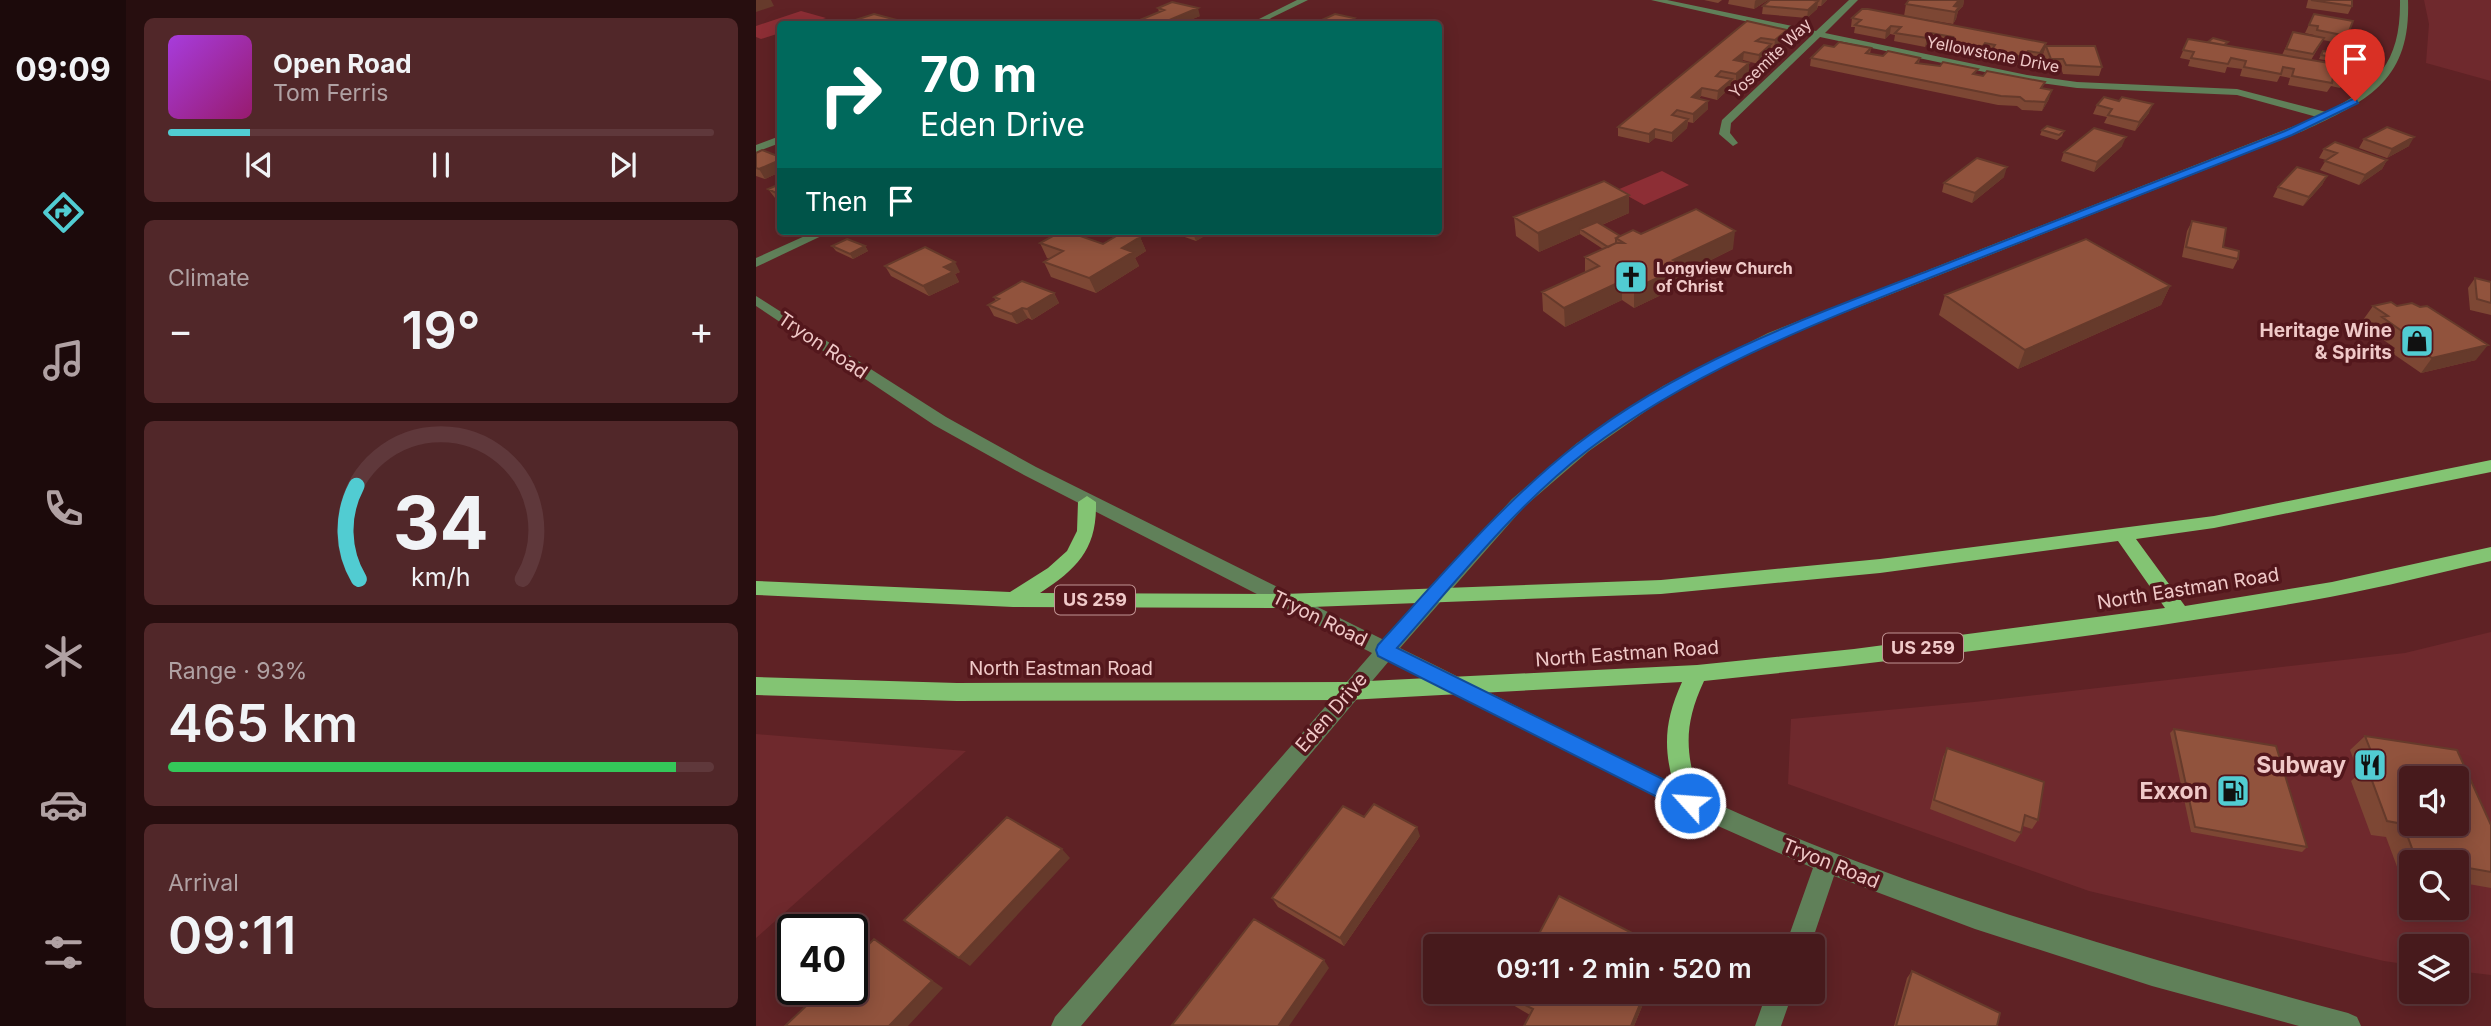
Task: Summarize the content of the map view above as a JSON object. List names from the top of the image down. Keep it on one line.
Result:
{"streets":{"main road":["North Eastman Road","US 259"],"street":["Yellowstone Drive","Yosemite Way","Tryon Road","Eden Drive"]},"crossings":[["Yellowstone Drive","Yosemite Way"],["Yellowstone Drive","Eden Drive"],["Tryon Road","North Eastman Road"],["Tryon Road","US 259"],["Tryon Road","Eden Drive"],["North Eastman Road","Eden Drive"],["US 259","Eden Drive"]],"places":{"church":["Longview Church of Christ"],"shop":["Heritage Wine & Spirits"],"restaurant":["Subway"],"fuel station":["Exxon"]},"page":{"tabs":"09:09","turn":["70 m","Eden Drive"],"song":["Open Road","Tom Ferris"],"then":"Then","tile":["Climate",["Range · 93%","465 km"],["Arrival","09:11"]],"heat":["−","19°","+"],"limit":"40","trip":"09:11 · 2 min · 520 m","gauge":["34","km/h"]}}
